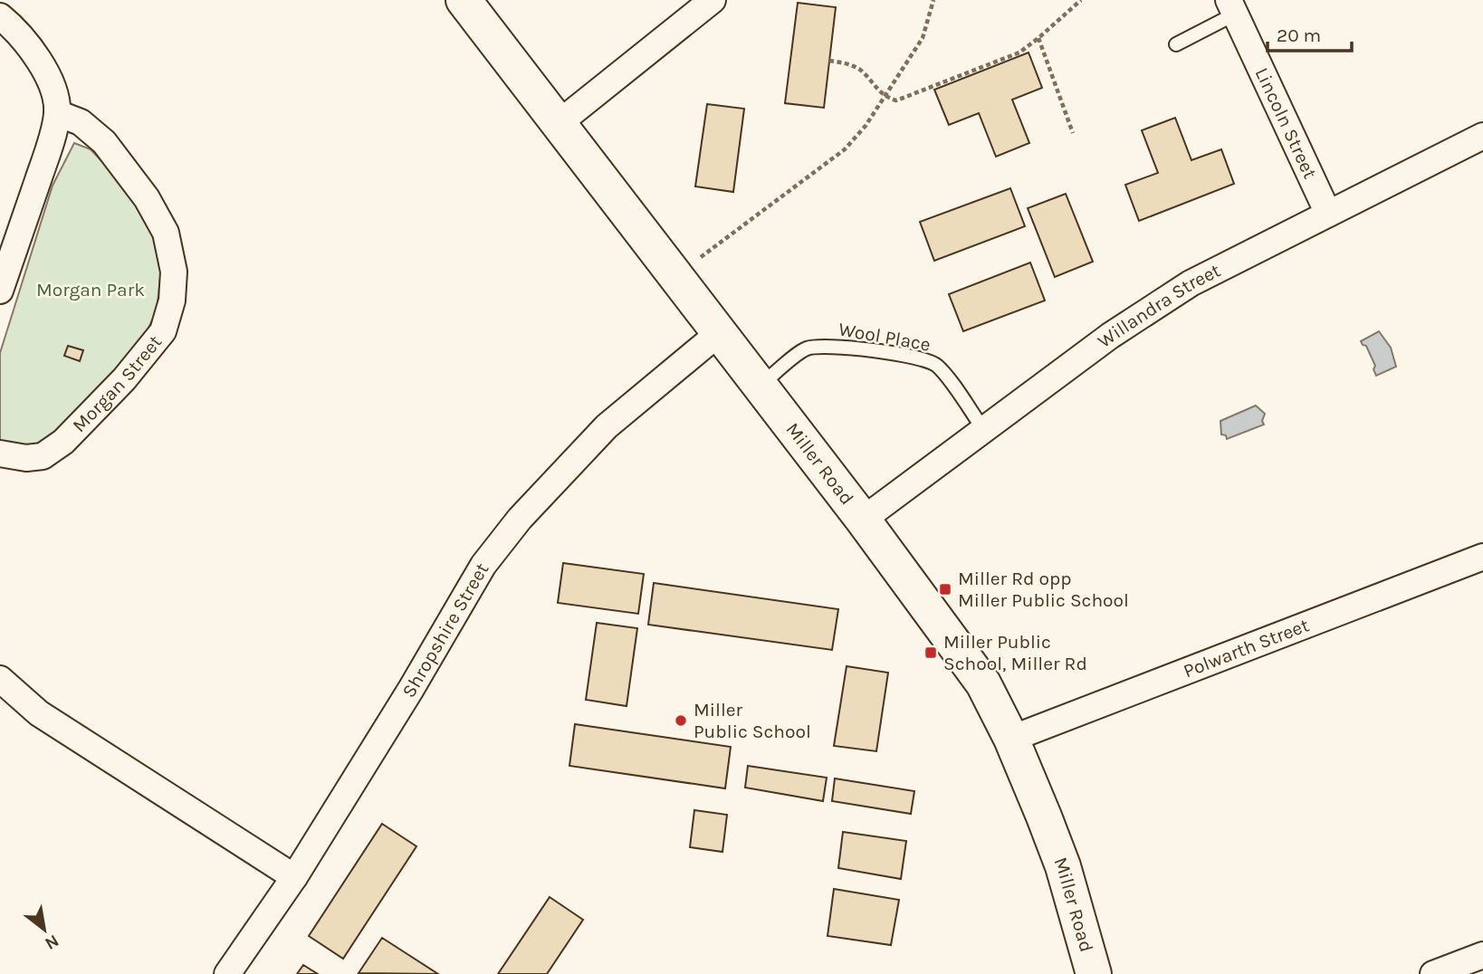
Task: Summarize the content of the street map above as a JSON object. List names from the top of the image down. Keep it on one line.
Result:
{"streets":{"street":["Lincoln Street","Willandra Street","Morgan Street","Miller Road","Shropshire Street","Polwarth Street"],"lane":["Wool Place"]},"crossings":[["Lincoln Street","Willandra Street"],["Willandra Street","Wool Place"],["Willandra Street","Miller Road"],["Wool Place","Miller Road"],["Miller Road","Shropshire Street"],["Miller Road","Polwarth Street"]],"parks":["Morgan Park"],"places":{"transit":["Miller Rd opp Miller Public School","Miller Public School, Miller Rd"],"other":["Miller Public School"]},"scale_bar":"20 m","north":"bottom right"}
